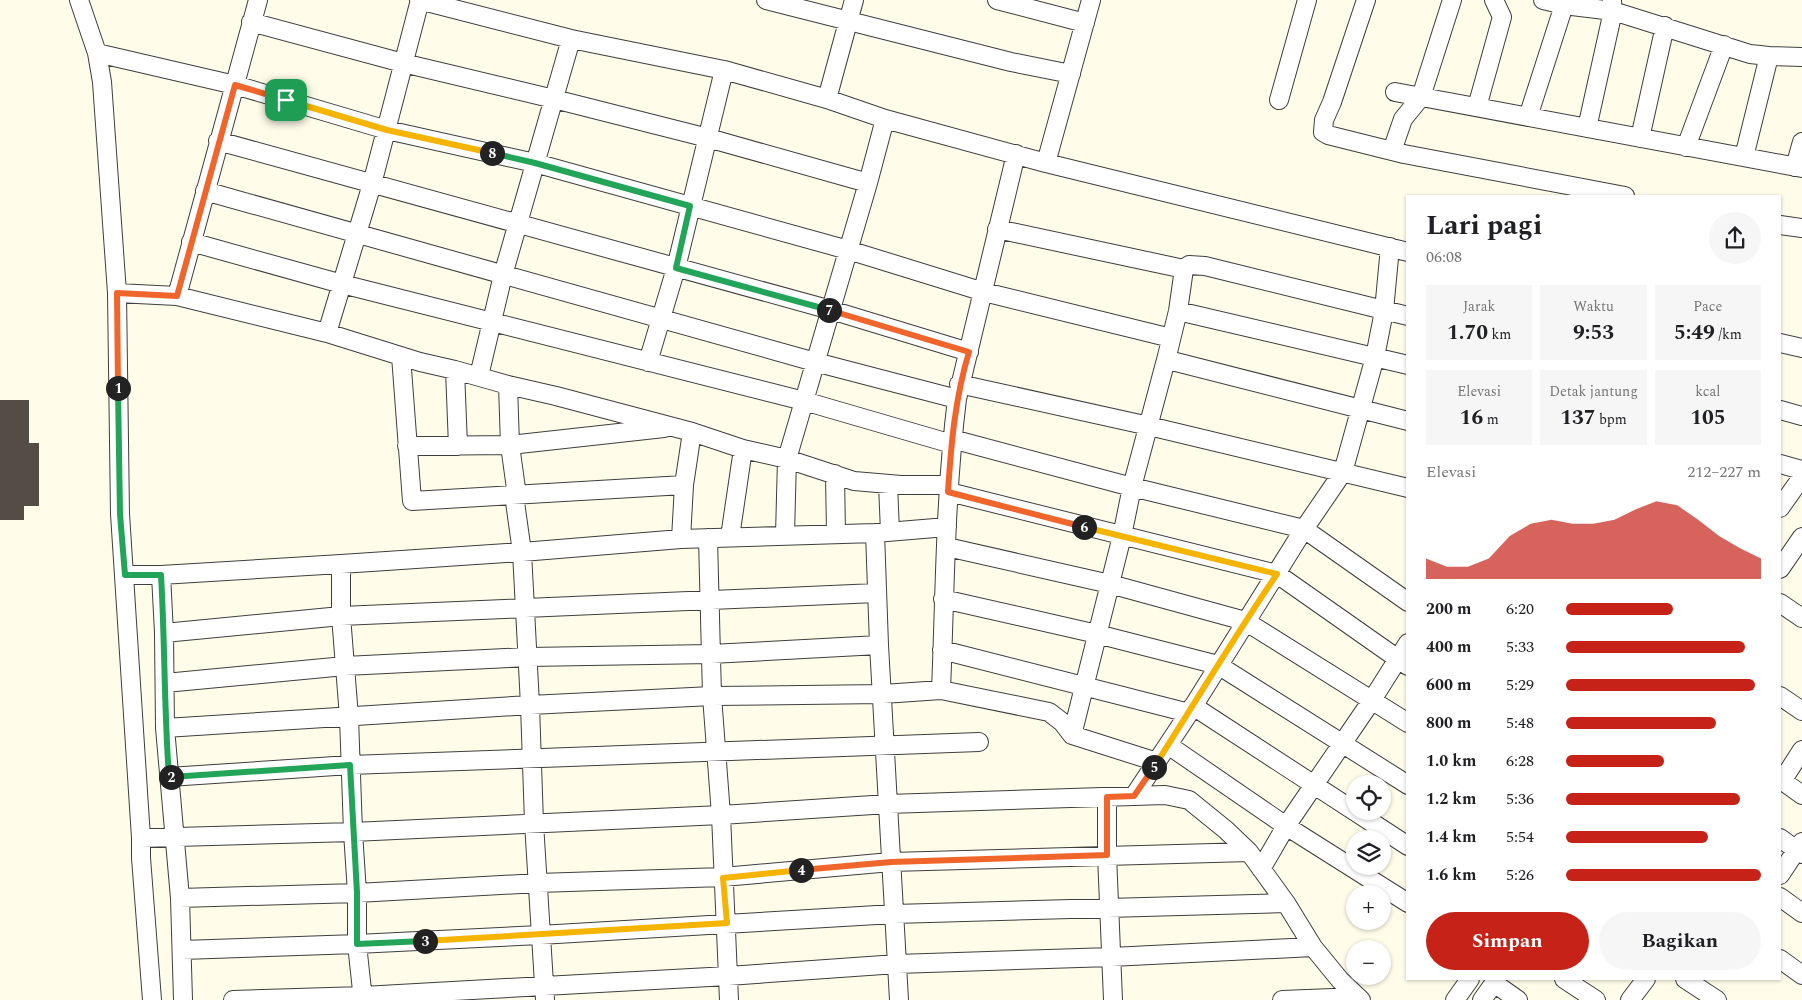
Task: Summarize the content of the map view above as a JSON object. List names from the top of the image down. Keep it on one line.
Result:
{"page":{"pins":["8","7","1","6","5","2","4","3"],"heading":["Lari pagi","06:08"],"stats":[["Jarak","1.70 km"],["Waktu","9:53"],["Pace","5:49 /km"],["Elevasi","16 m"],["Detak jantung","137 bpm"],["kcal","105"]],"chart":["Elevasi","212–227 m"],"list":[{"name":"200 m","note":"6:20"},{"name":"400 m","note":"5:33"},{"name":"600 m","note":"5:29"},{"name":"800 m","note":"5:48"},{"name":"1.0 km","note":"6:28"},{"name":"1.2 km","note":"5:36"},{"name":"1.4 km","note":"5:54"},{"name":"1.6 km","note":"5:26"}],"map_buttons":["+","−"],"buttons":["Simpan","Bagikan"]}}
